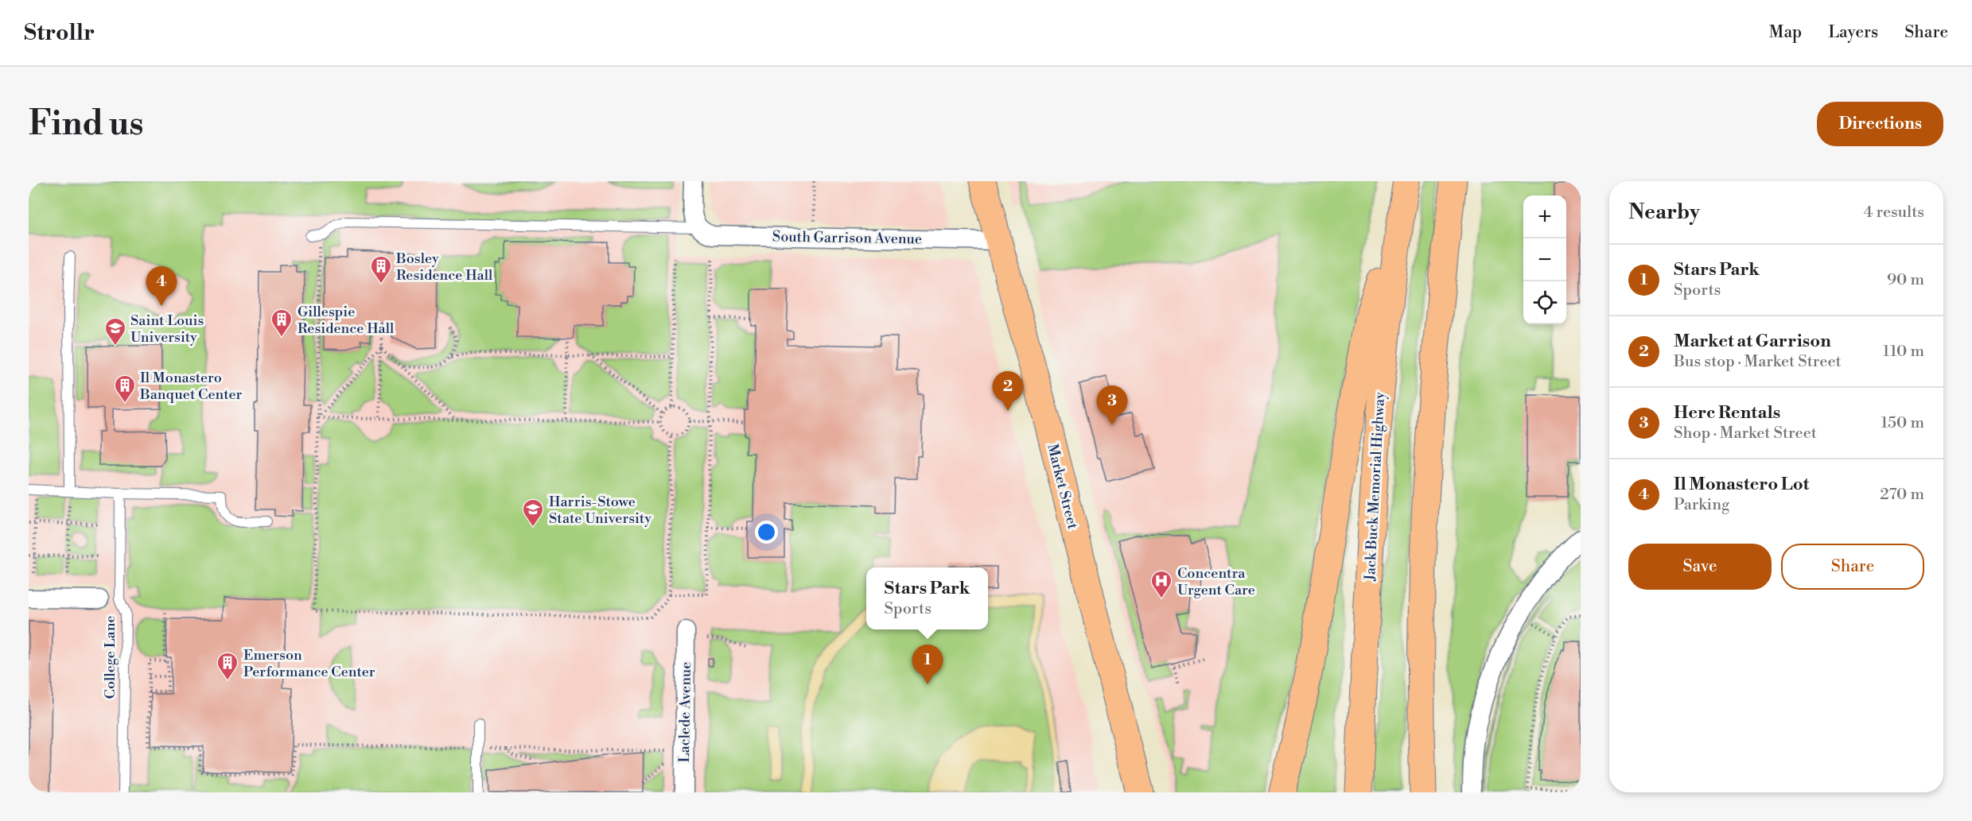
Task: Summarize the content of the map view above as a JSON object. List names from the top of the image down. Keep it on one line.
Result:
{"streets":{"main road":["Market Street","Jack Buck Memorial Highway"],"street":["South Garrison Avenue","Laclede Avenue"],"lane":["College Lane"]},"crossings":[["South Garrison Avenue","Market Street"]],"places":{"building":["Bosley Residence Hall","Gillespie Residence Hall","Il Monastero Banquet Center","Emerson Performance Center"],"school or university":["Saint Louis University","Harris-Stowe State University"],"hospital":["Concentra Urgent Care"]},"page":{"header":"Strollr","nav":["Map","Layers","Share"],"buttons":["Directions",["Save","Share"]],"title":"Find us","heading":["Nearby","4 results"],"map_buttons":["+","−"],"list":[{"mark":"1","name":"Stars Park","note":"Sports","value":"90 m"},{"mark":"2","name":"Market at Garrison","note":"Bus stop · Market Street","value":"110 m"},{"mark":"3","name":"Herc Rentals","note":"Shop · Market Street","value":"150 m"},{"mark":"4","name":"Il Monastero Lot","note":"Parking","value":"270 m"}],"pins":["4","2","3","1"],"popup":["Stars Park","Sports"]}}
